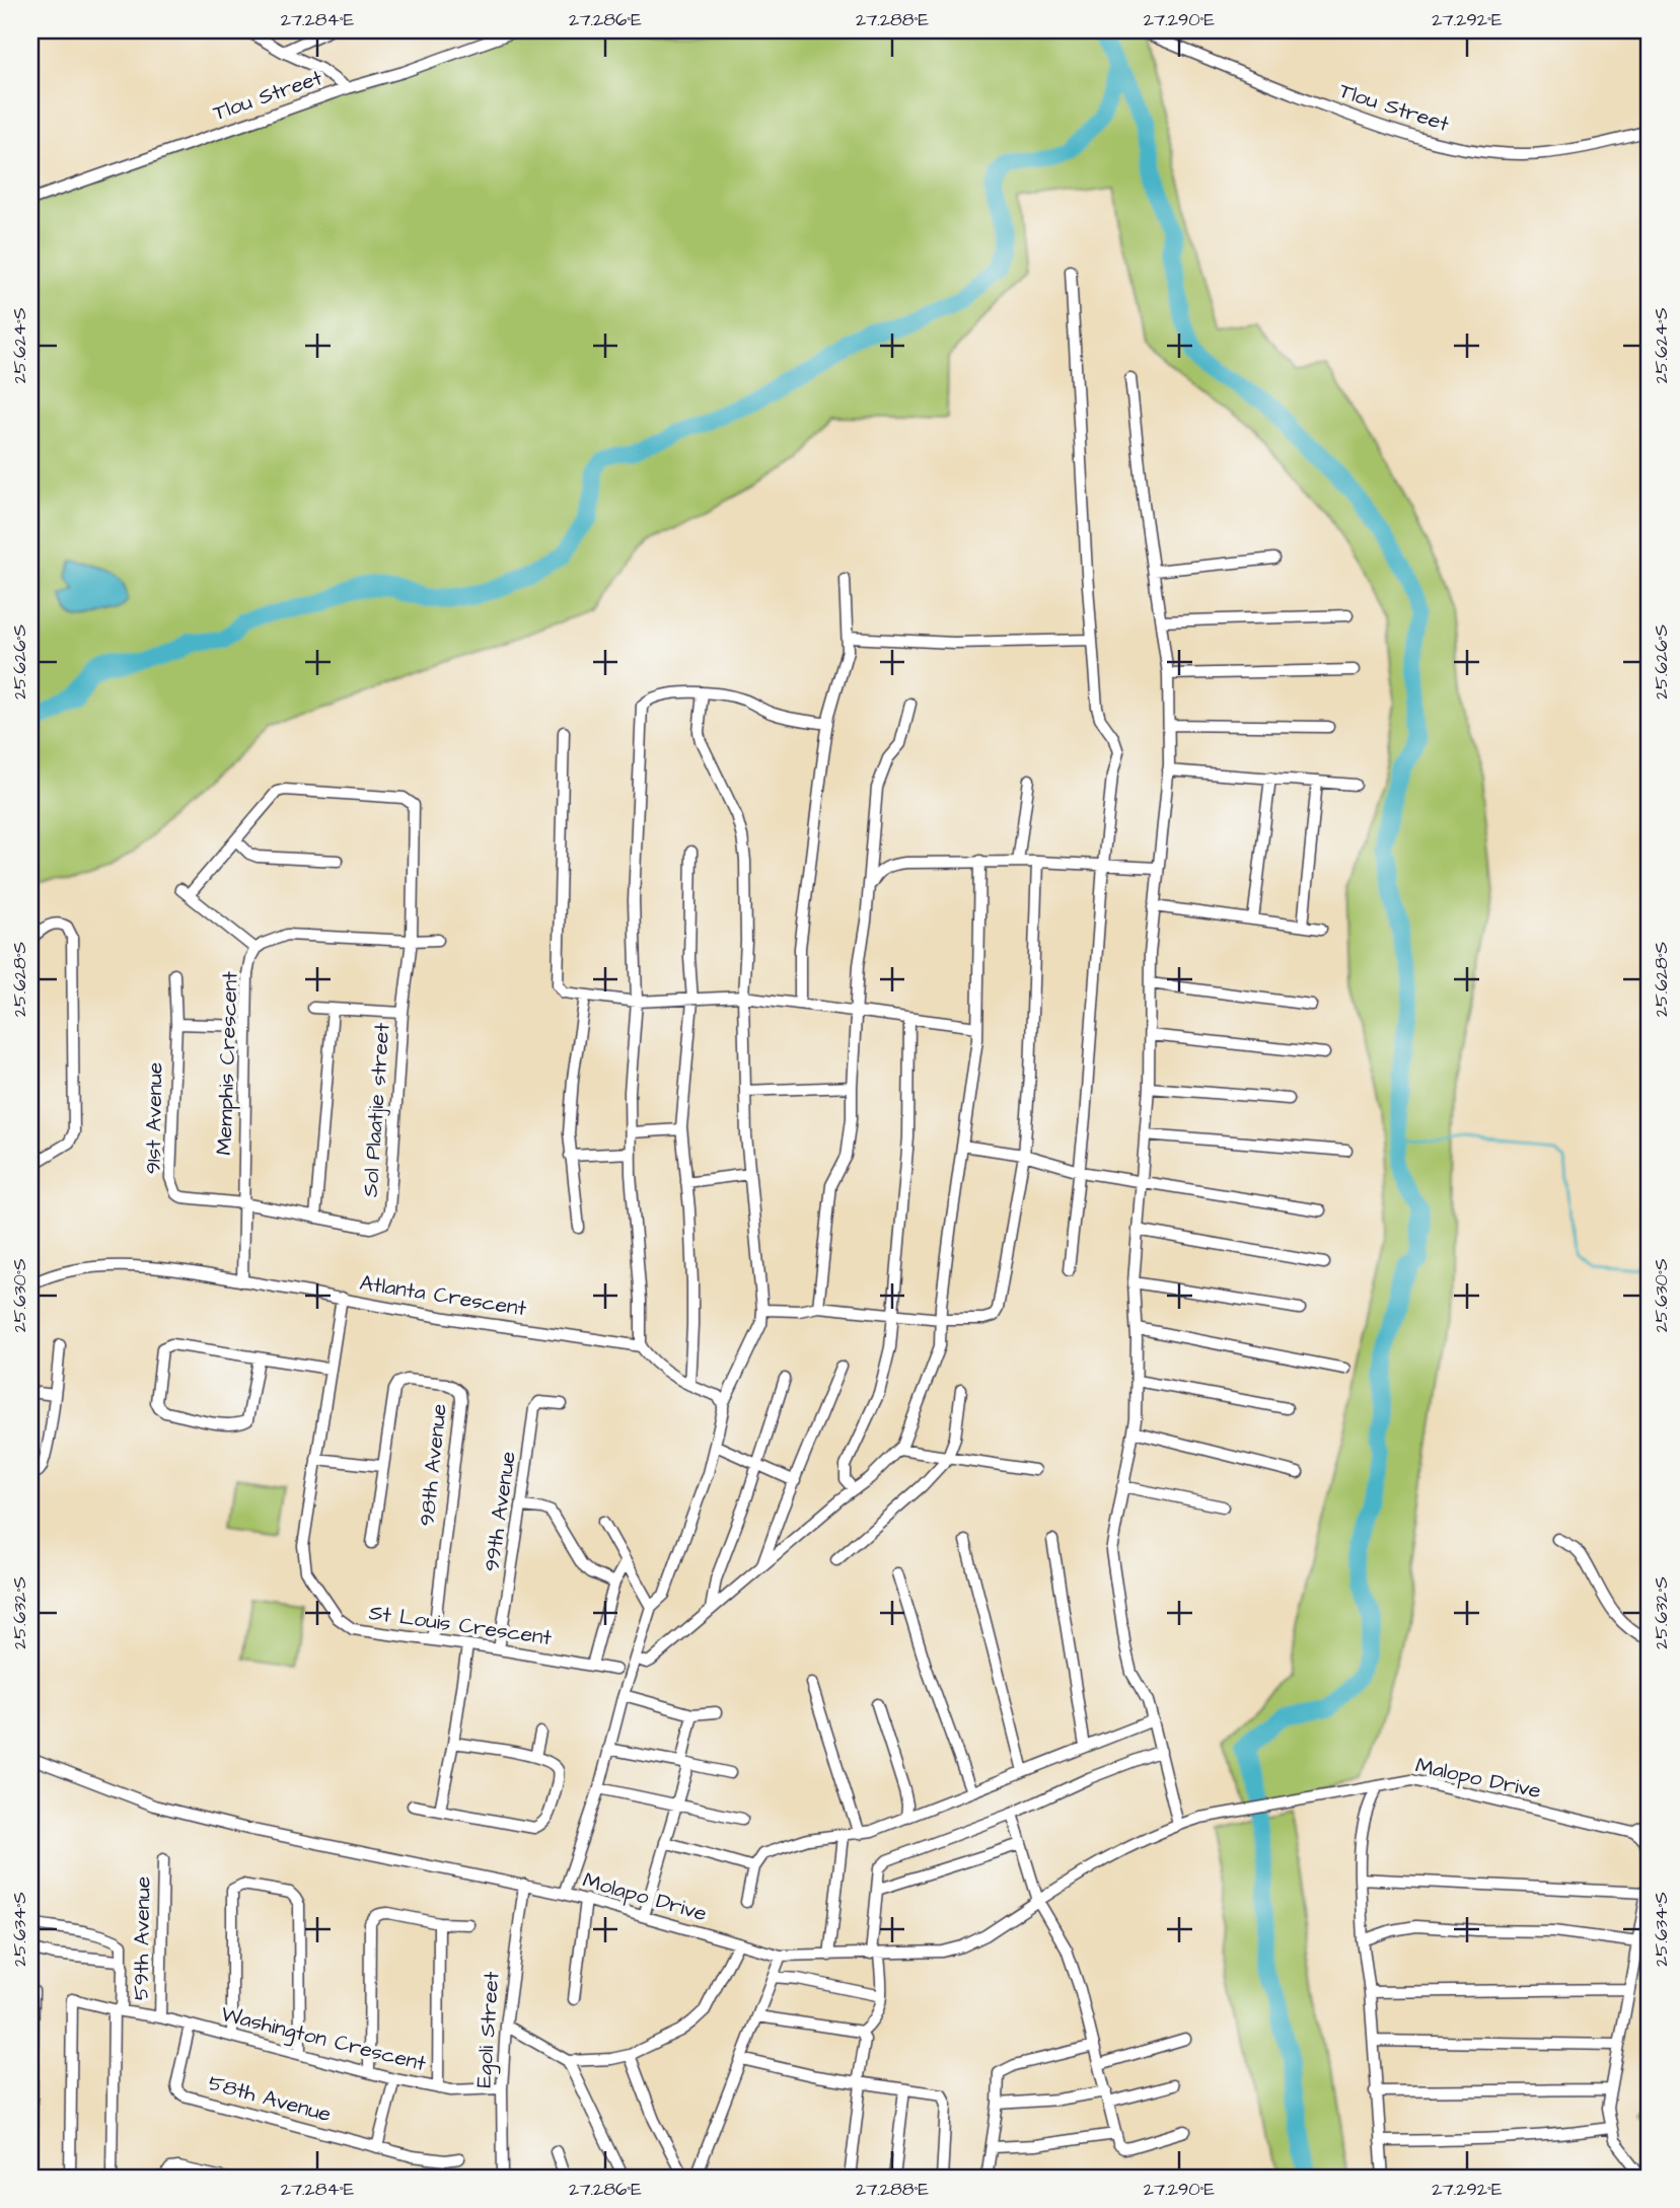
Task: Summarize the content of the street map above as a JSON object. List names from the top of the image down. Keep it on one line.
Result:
{"streets":{"street":["Tlou Street","Memphis Crescent","Sol Plaatjie street","91st Avenue","Atlanta Crescent","98th Avenue","99th Avenue","St Louis Crescent","Malopo Drive","Molapo Drive","59th Avenue","Egoli Street","Washington Crescent","58th Avenue"]},"crossings":[["Memphis Crescent","Sol Plaatjie street"],["Memphis Crescent","91st Avenue"],["Memphis Crescent","Atlanta Crescent"],["Sol Plaatjie street","91st Avenue"],["Atlanta Crescent","St Louis Crescent"],["98th Avenue","St Louis Crescent"],["99th Avenue","St Louis Crescent"],["Malopo Drive","Molapo Drive"],["Molapo Drive","Egoli Street"],["59th Avenue","Washington Crescent"],["Egoli Street","Washington Crescent"],["Washington Crescent","58th Avenue"]],"coordinates":["27.284°E","27.286°E","27.288°E","27.290°E","27.292°E","25.624°S","25.626°S","25.628°S","25.630°S","25.632°S","25.634°S"]}
